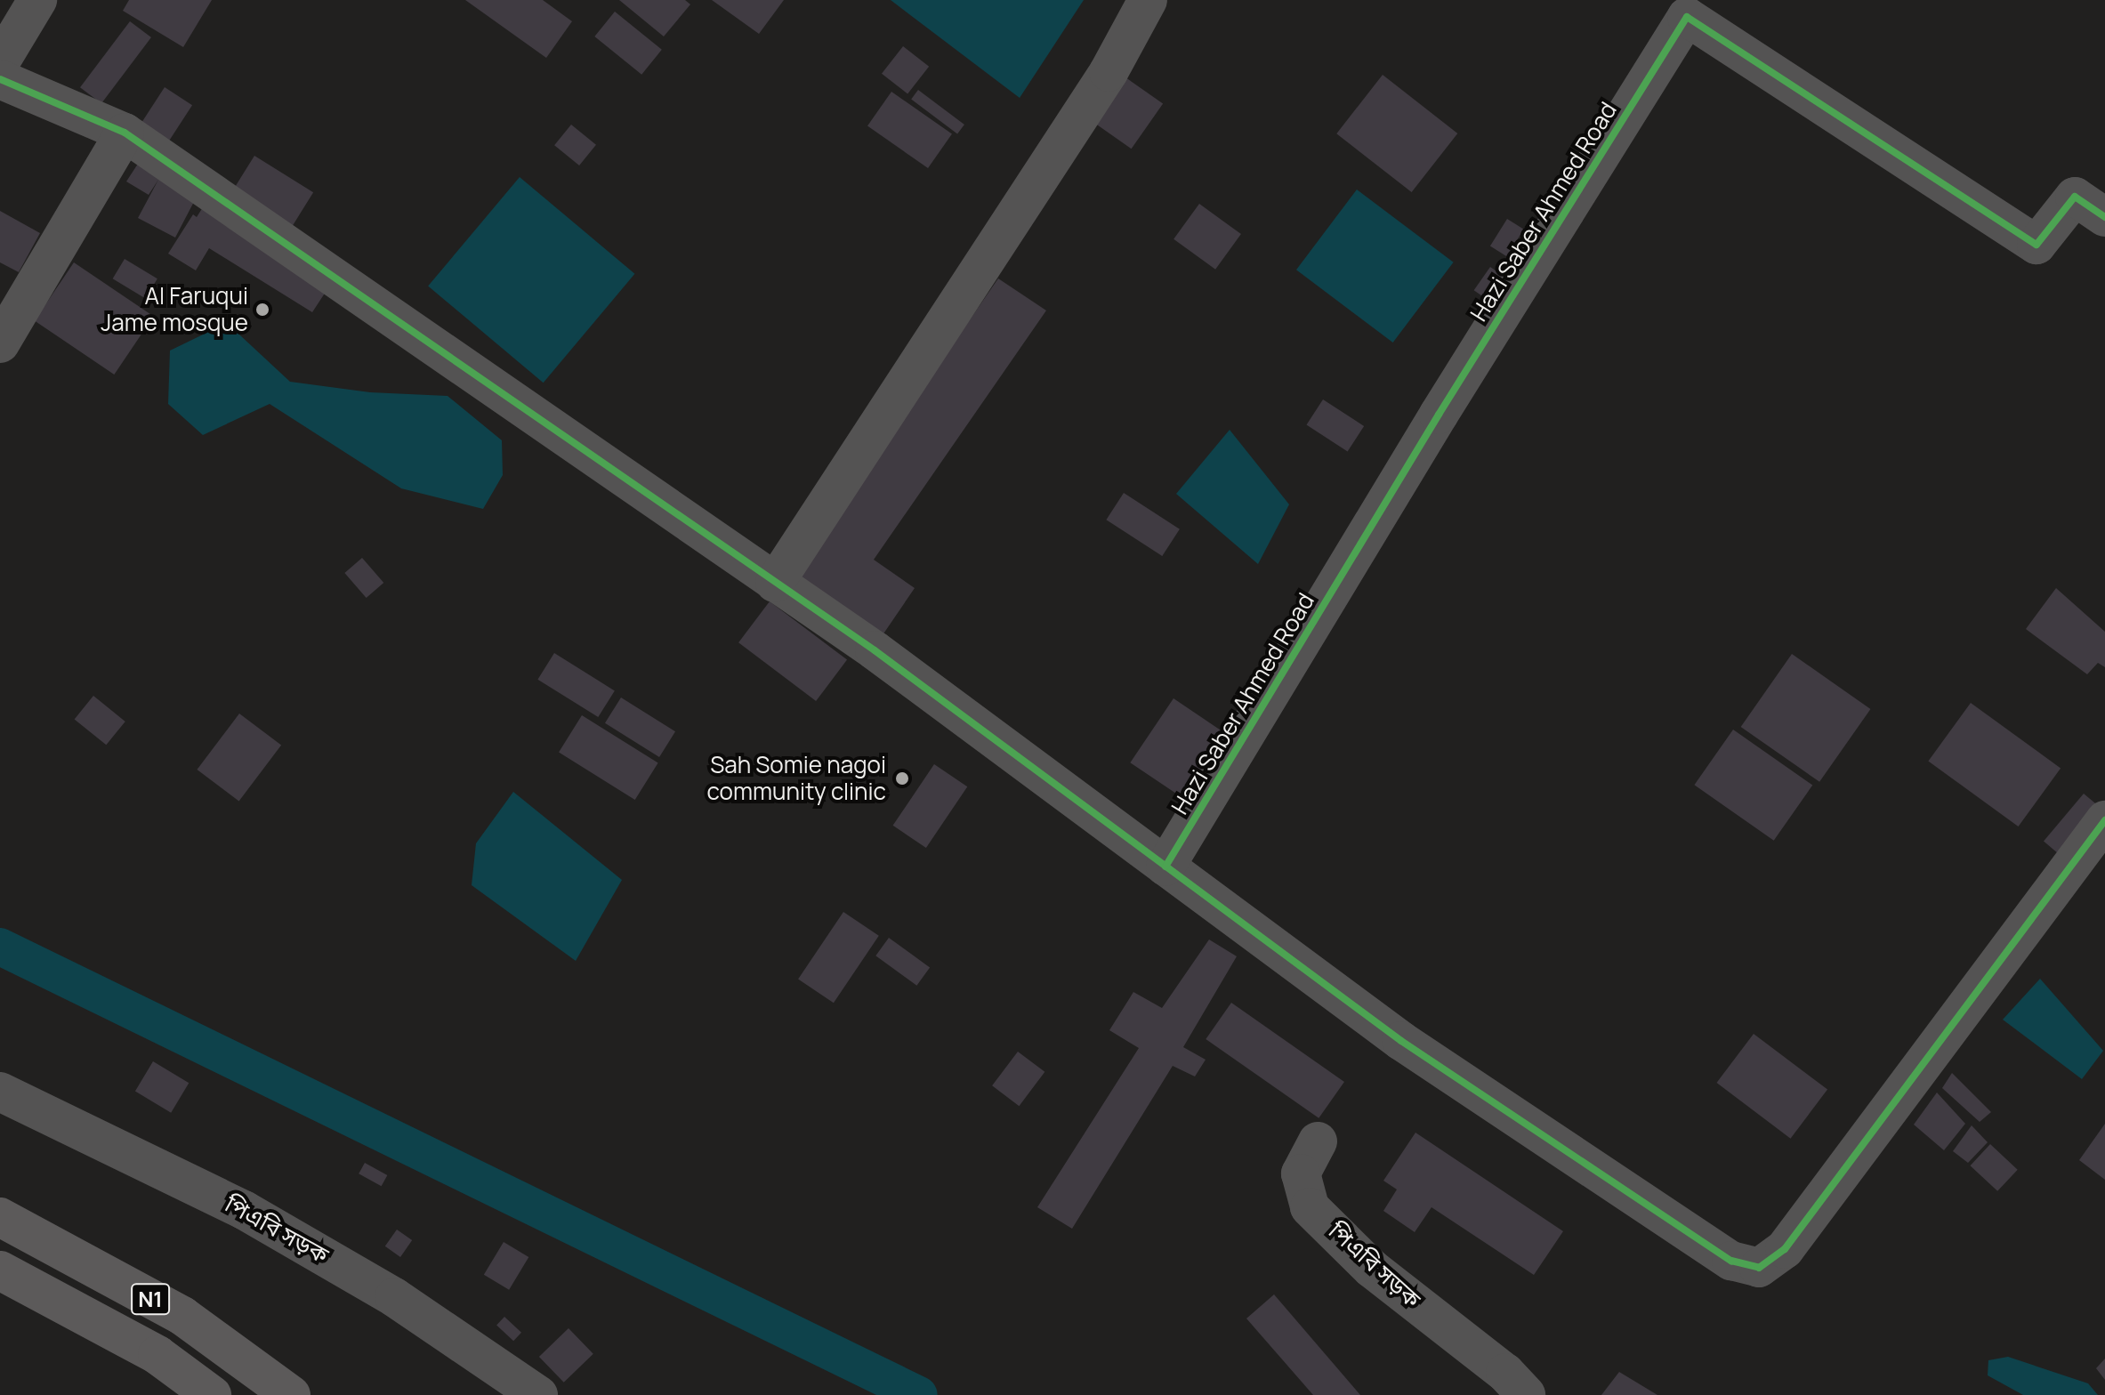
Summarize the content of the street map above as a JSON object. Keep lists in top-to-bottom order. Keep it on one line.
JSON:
{"streets":{"highway":["N1"],"street":["Hazi Saber Ahmed Road","পিএবি সড়ক"]},"places":["Al Faruqui Jame mosque","Sah Somie nagoi community clinic"]}
